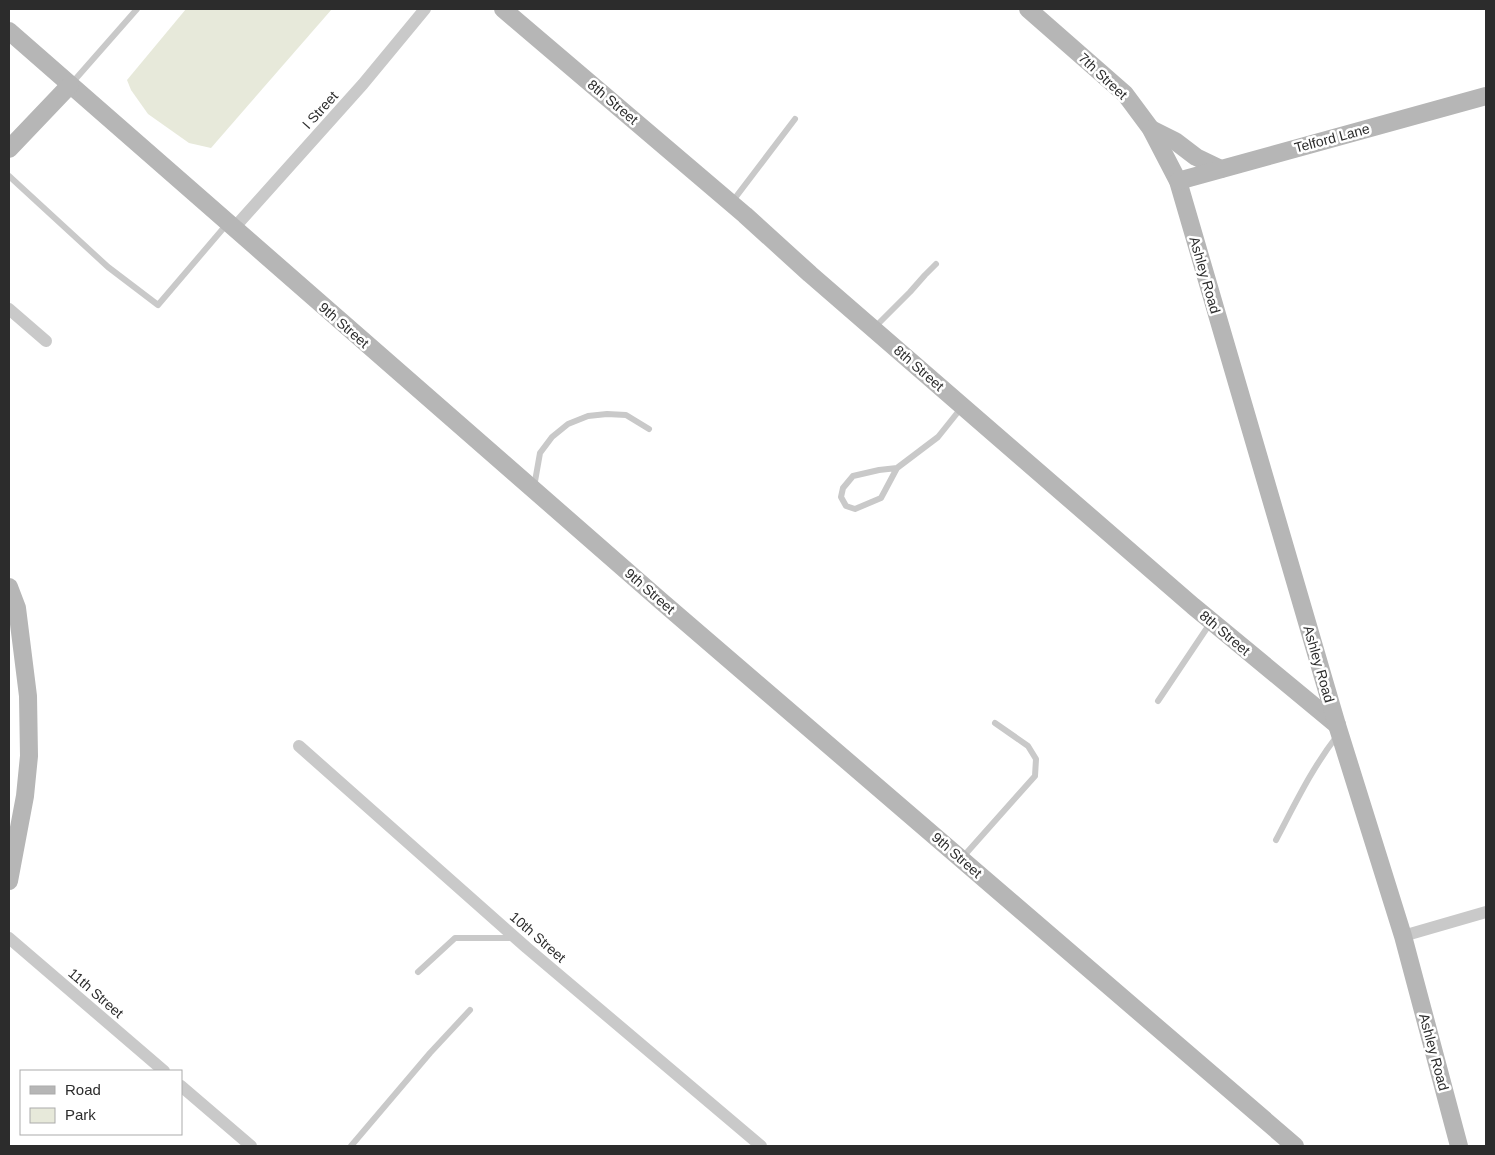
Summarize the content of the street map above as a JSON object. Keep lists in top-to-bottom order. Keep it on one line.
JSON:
{"streets":{"street":["7th Street","8th Street","I Street","Telford Lane","Ashley Road","9th Street","10th Street","11th Street"]},"crossings":[["7th Street","Telford Lane"],["7th Street","Ashley Road"],["8th Street","Ashley Road"],["I Street","9th Street"],["Telford Lane","Ashley Road"]],"legend":["Road","Park"]}
